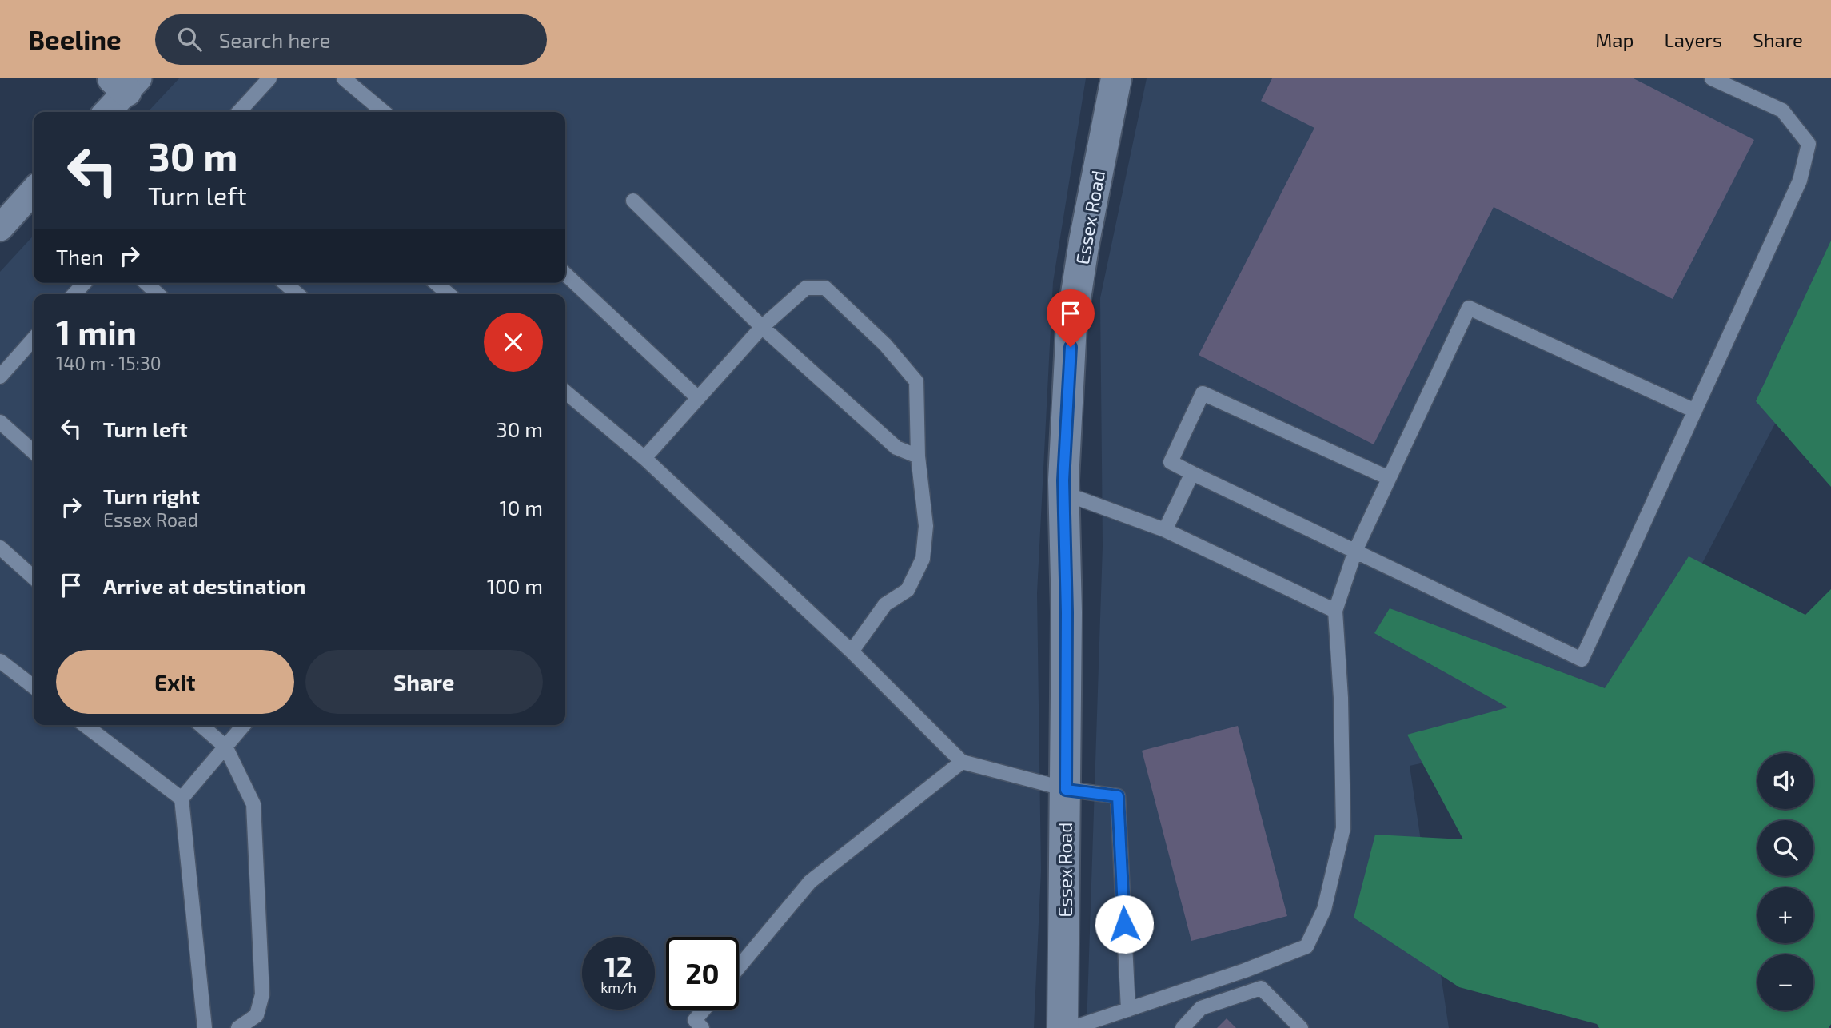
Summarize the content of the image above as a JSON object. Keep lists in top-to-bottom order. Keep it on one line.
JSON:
{"streets":{"street":["Essex Road"]},"page":{"header":"Beeline","search":"Search here","nav":["Map","Layers","Share"],"turn":["30 m","Turn left"],"then":"Then","heading":["1 min","140 m · 15:30"],"list":[{"name":"Turn left","value":"30 m"},{"name":"Turn right","note":"Essex Road","value":"10 m"},{"name":"Arrive at destination","value":"100 m"}],"buttons":["Exit","Share"],"map_buttons":["+","−"],"speed":"12 km/h","limit":"20"}}
